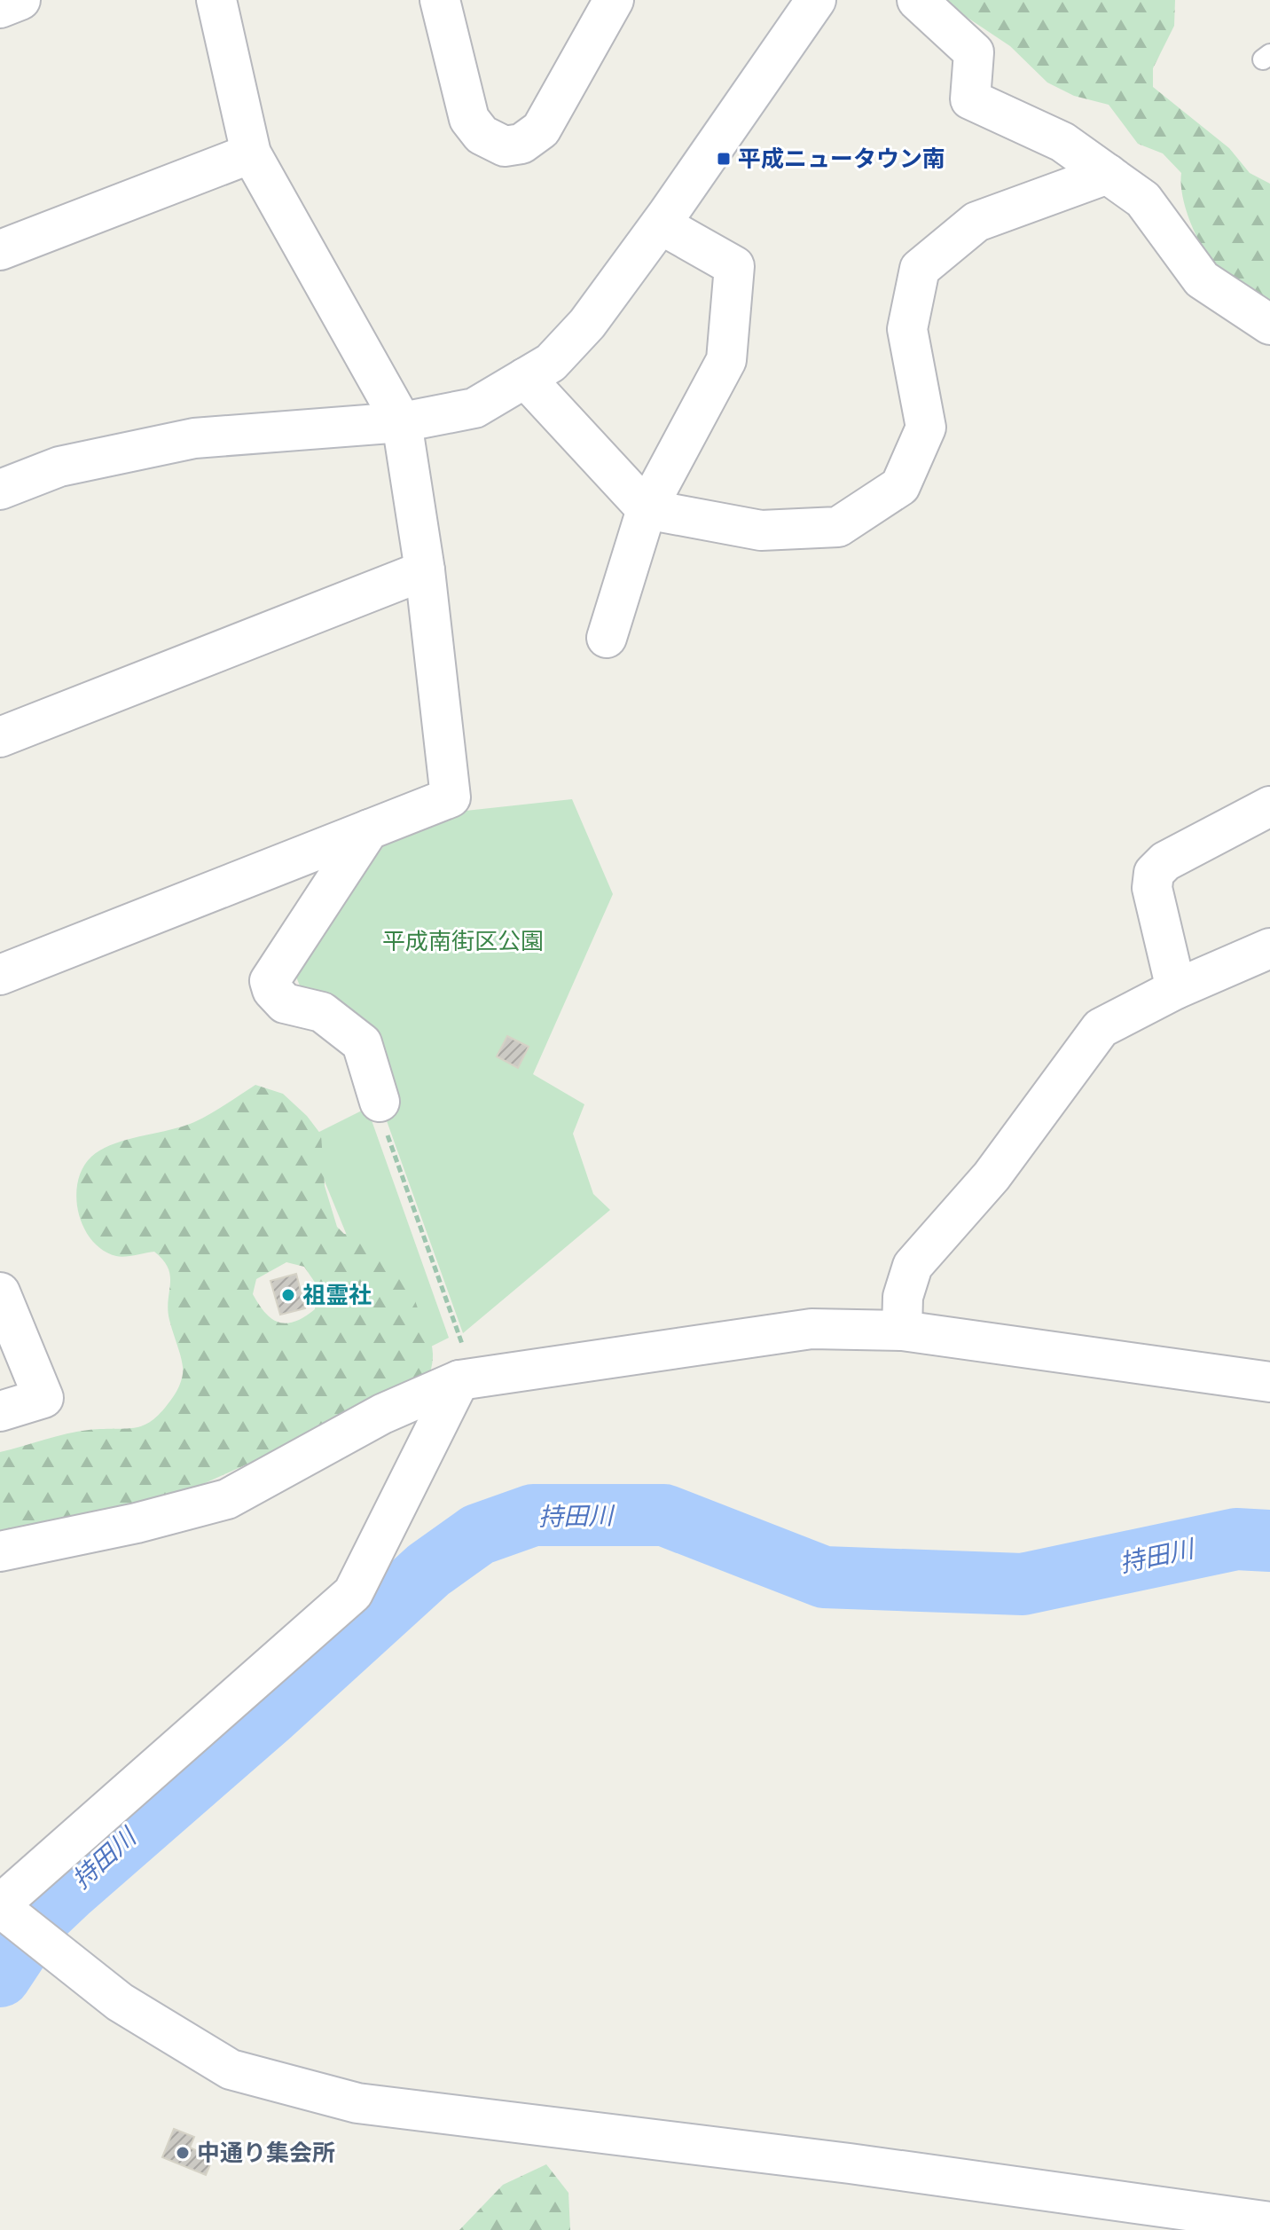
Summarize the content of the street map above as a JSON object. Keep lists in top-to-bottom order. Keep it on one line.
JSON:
{"water":["持田川"],"parks":["平成南街区公園"],"places":{"transit":["平成ニュータウン南"],"other":["祖霊社","中通り集会所"]}}
